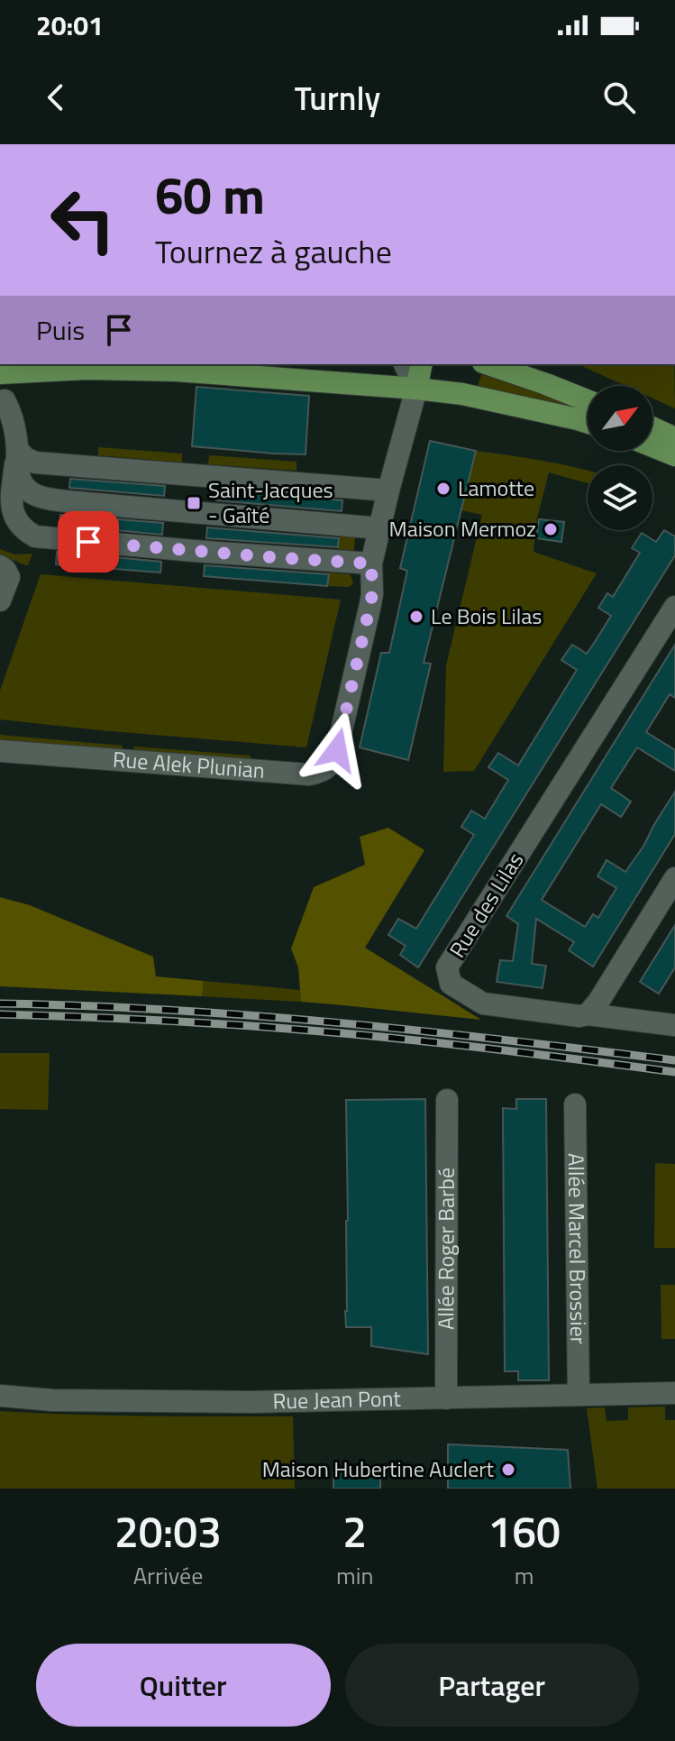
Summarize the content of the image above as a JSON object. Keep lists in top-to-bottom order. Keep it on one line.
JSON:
{"streets":{"street":["Rue Alek Plunian","Rue des Lilas","Allée Roger Barbé","Allée Marcel Brossier","Rue Jean Pont"]},"crossings":[["Allée Roger Barbé","Rue Jean Pont"],["Allée Marcel Brossier","Rue Jean Pont"]],"places":{"other":["Lamotte","Maison Mermoz","Le Bois Lilas","Maison Hubertine Auclert"],"transit":["Saint-Jacques - Gaîté"]},"north":"top right","page":{"status":"20:01","header":"Turnly","turn":["60 m","Tournez à gauche"],"then":"Puis","eta":["20:03","Arrivée","2","min","160","m"],"buttons":["Quitter","Partager"]}}
